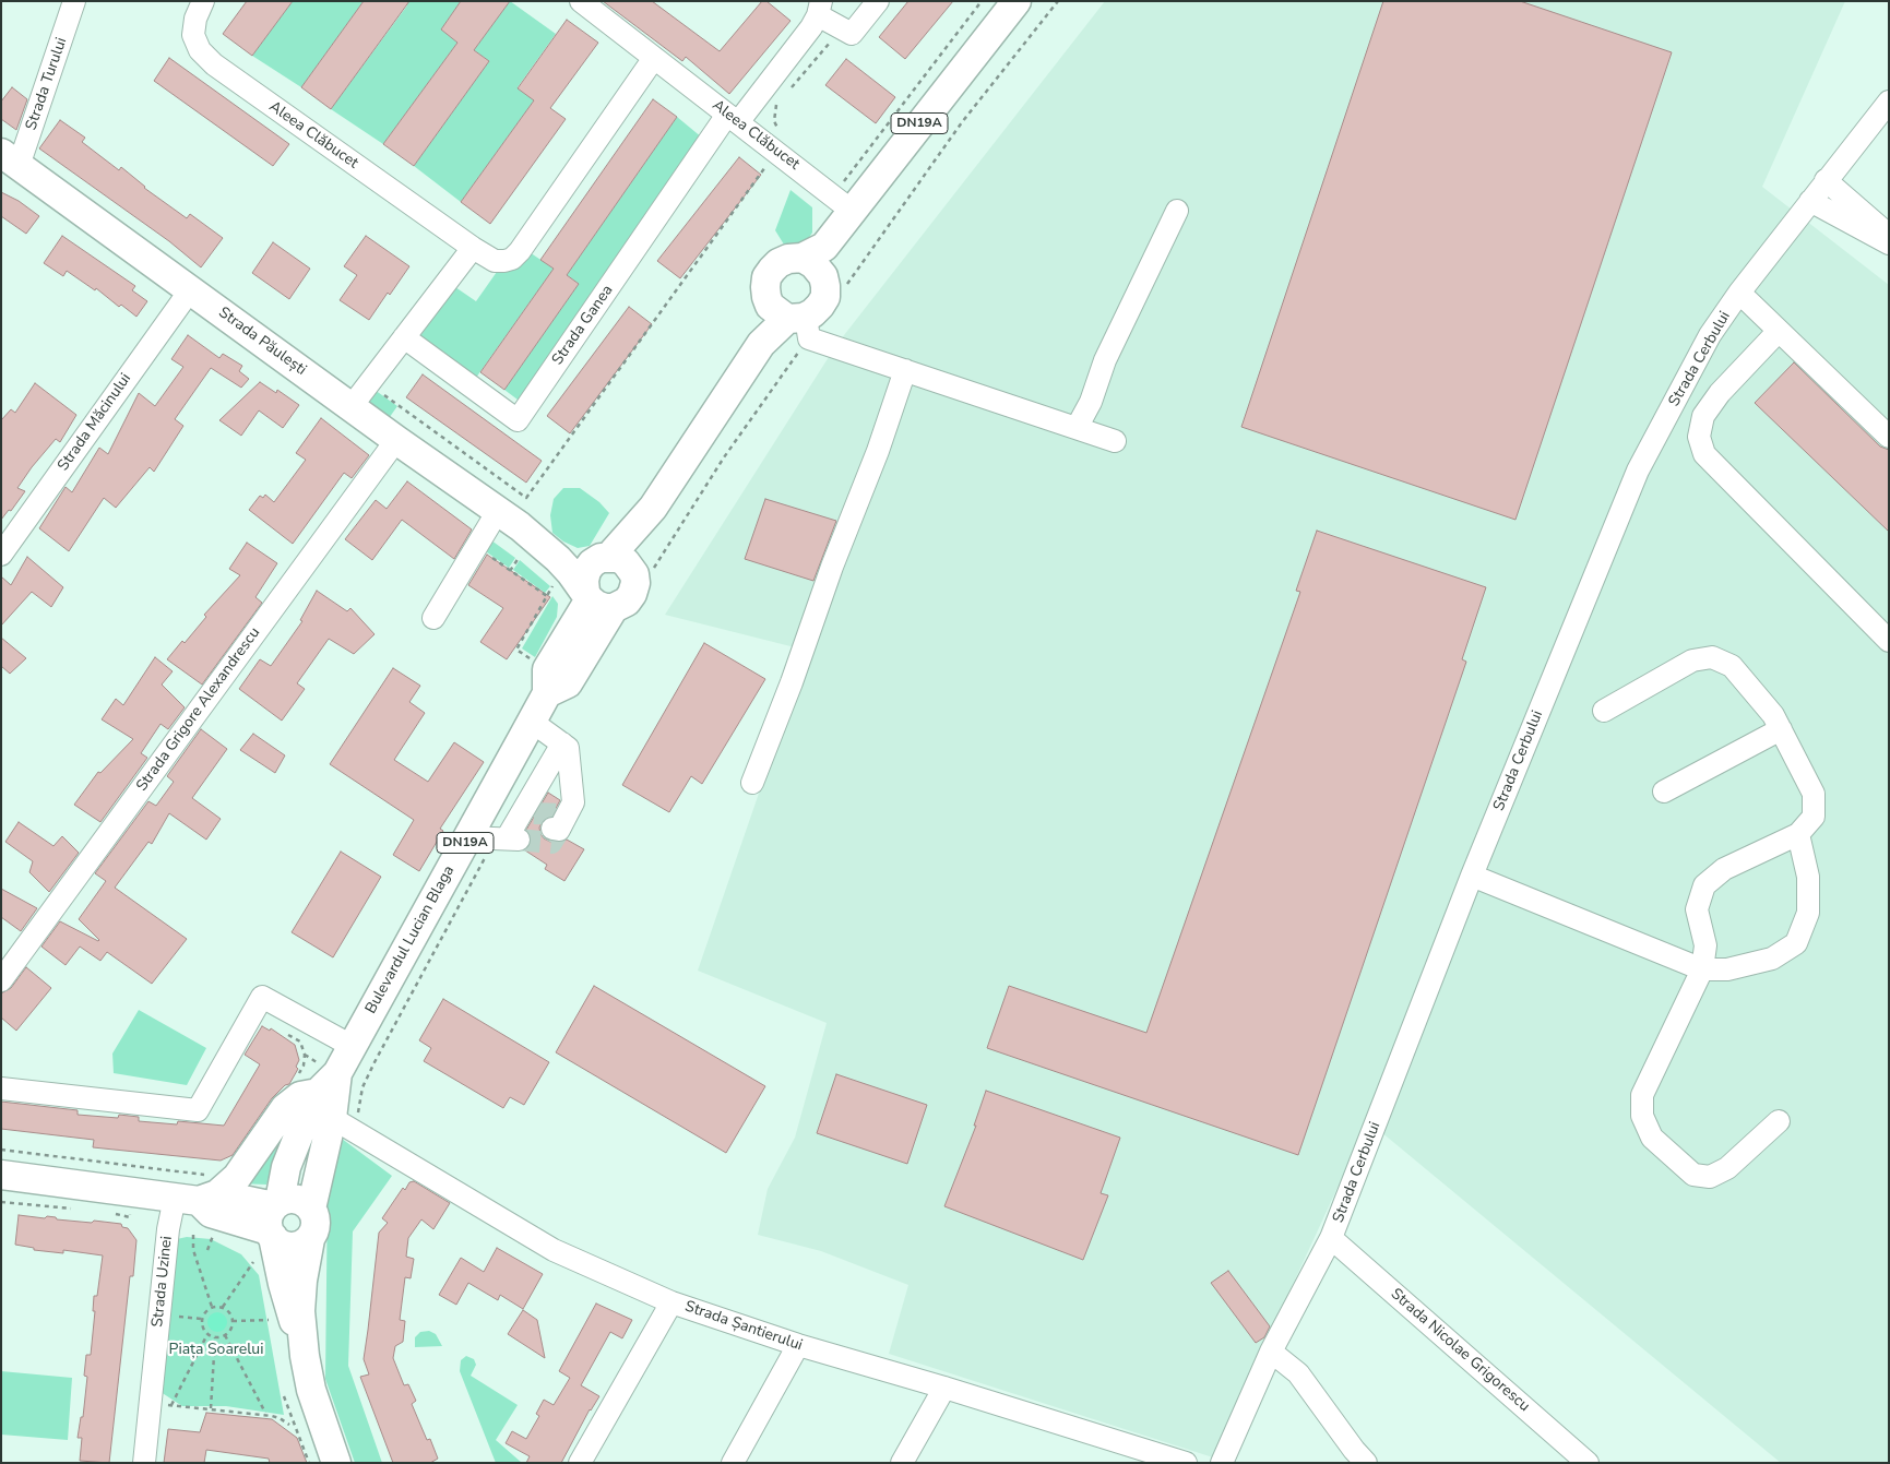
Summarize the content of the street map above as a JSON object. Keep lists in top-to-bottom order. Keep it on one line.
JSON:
{"streets":{"main road":["DN19A","Strada Păulești","Bulevardul Lucian Blaga"],"street":["Strada Turului","Aleea Clăbucet","Strada Ganea","Strada Cerbului","Strada Măcinului","Strada Grigore Alexandrescu","Strada Uzinei","Strada Șantierului","Strada Nicolae Grigorescu"]},"crossings":[["Strada Turului","Strada Păulești"],["DN19A","Aleea Clăbucet"],["DN19A","Bulevardul Lucian Blaga"],["Aleea Clăbucet","Strada Ganea"],["Strada Păulești","Strada Măcinului"],["Strada Păulești","Strada Grigore Alexandrescu"],["Strada Păulești","Bulevardul Lucian Blaga"],["Strada Cerbului","Strada Nicolae Grigorescu"],["Bulevardul Lucian Blaga","Strada Șantierului"]],"parks":["Piața Soarelui"]}
